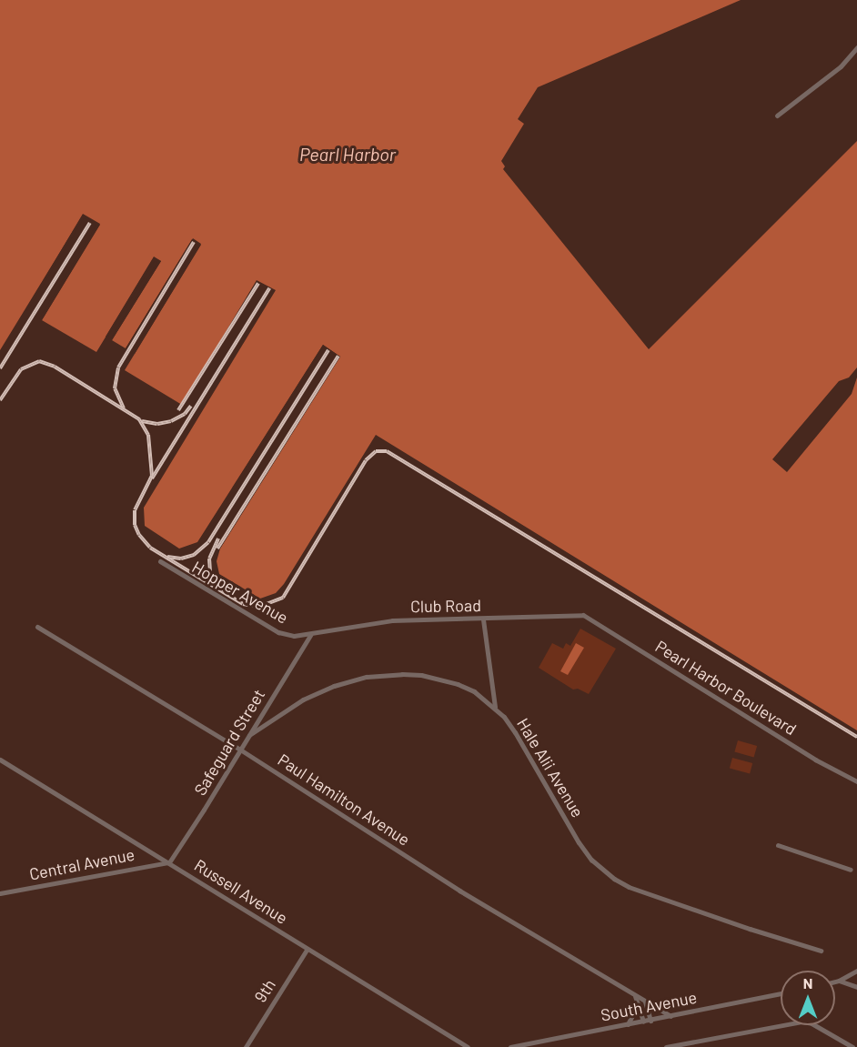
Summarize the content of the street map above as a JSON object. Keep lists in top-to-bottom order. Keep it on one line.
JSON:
{"streets":{"street":["Hopper Avenue","Club Road","Pearl Harbor Boulevard","Safeguard Street","Hale Alii Avenue","Paul Hamilton Avenue","Central Avenue","Russell Avenue","9th","South Avenue"]},"crossings":[["Hopper Avenue","Club Road"],["Hopper Avenue","Safeguard Street"],["Club Road","Pearl Harbor Boulevard"],["Club Road","Safeguard Street"],["Safeguard Street","Hale Alii Avenue"],["Safeguard Street","Paul Hamilton Avenue"],["Safeguard Street","Central Avenue"],["Safeguard Street","Russell Avenue"],["Paul Hamilton Avenue","South Avenue"],["Central Avenue","Russell Avenue"],["Russell Avenue","9th"]],"water":["Pearl Harbor"],"north":"top"}
